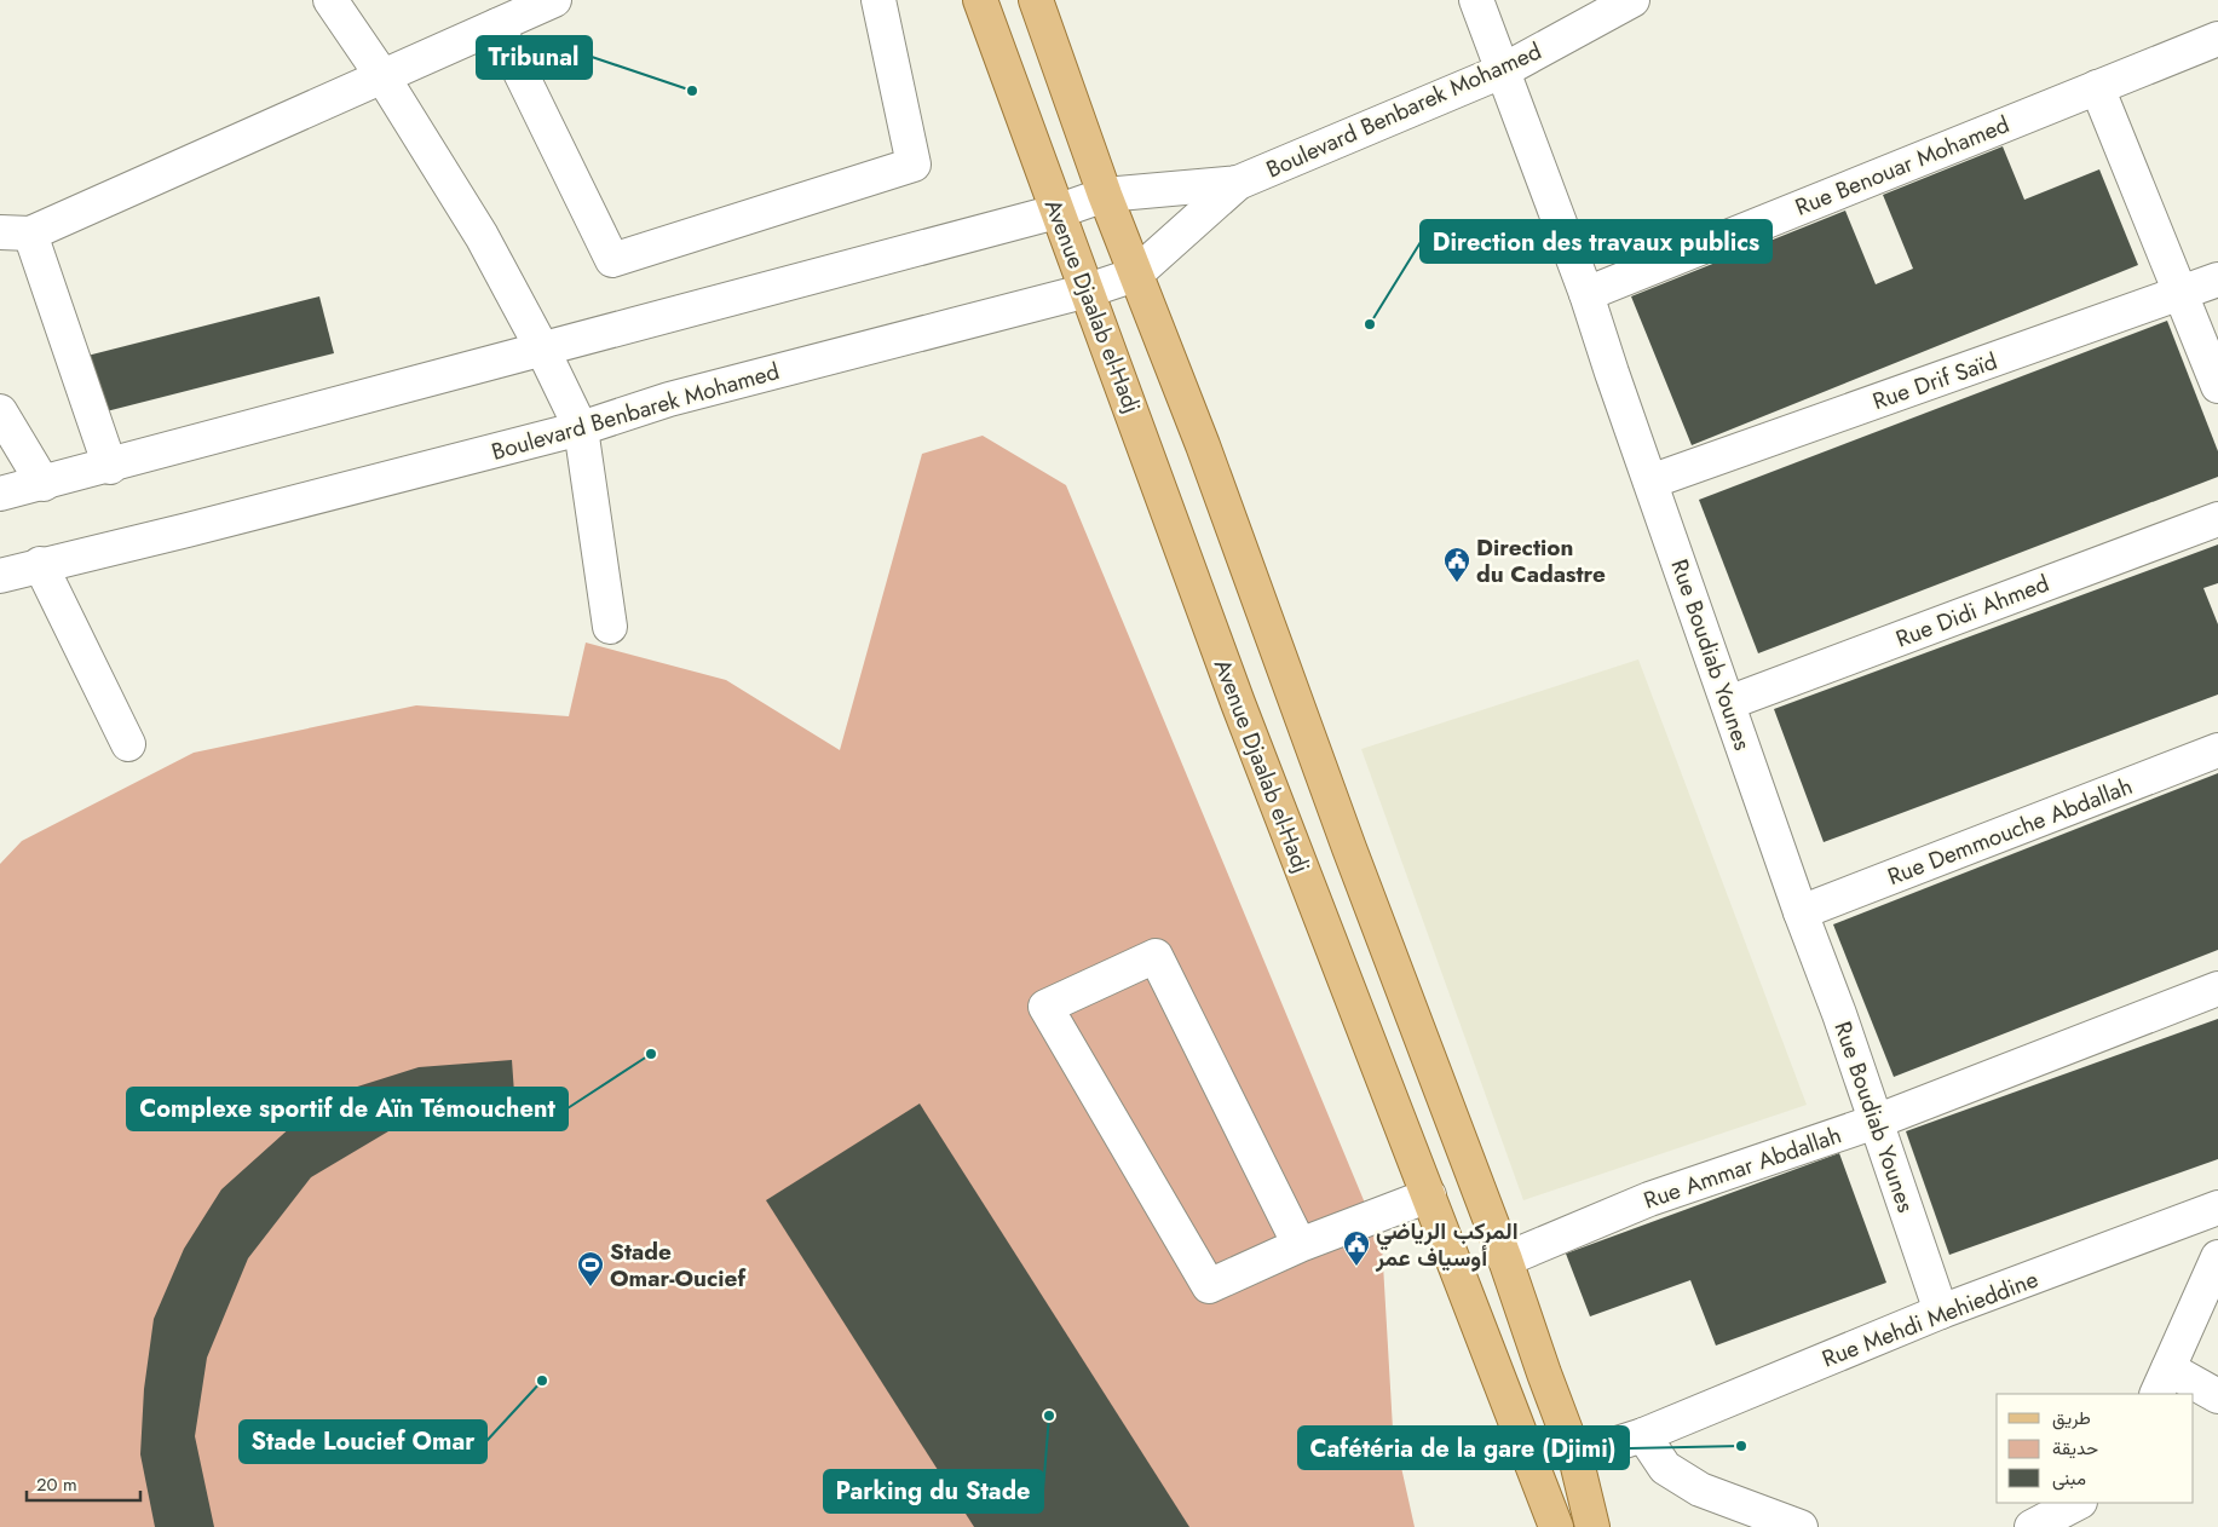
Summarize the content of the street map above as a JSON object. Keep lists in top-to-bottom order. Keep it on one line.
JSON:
{"streets":{"main road":["Avenue Djaalab el-Hadj"],"street":["Boulevard Benbarek Mohamed","Rue Benouar Mohamed","Rue Drif Saïd","Rue Didi Ahmed","Rue Boudiab Younes","Rue Demmouche Abdallah","Rue Ammar Abdallah","Rue Mehdi Mehieddine"]},"crossings":[["Boulevard Benbarek Mohamed","Avenue Djaalab el-Hadj"],["Boulevard Benbarek Mohamed","Rue Boudiab Younes"],["Rue Benouar Mohamed","Rue Boudiab Younes"],["Rue Drif Saïd","Rue Boudiab Younes"],["Rue Didi Ahmed","Rue Boudiab Younes"],["Rue Boudiab Younes","Rue Demmouche Abdallah"],["Rue Boudiab Younes","Rue Ammar Abdallah"],["Rue Boudiab Younes","Rue Mehdi Mehieddine"]],"places":{"other":["Tribunal","Direction des travaux publics","Complexe sportif de Aïn Témouchent","Stade Loucief Omar","Parking du Stade","Cafétéria de la gare (Djimi)"],"public building":["Direction du Cadastre","المركب الرياضي أوسياف عمر"],"sports":["Stade Omar-Oucief"]},"legend":["طريق","حديقة","مبنى"],"scale_bar":"20 m"}
